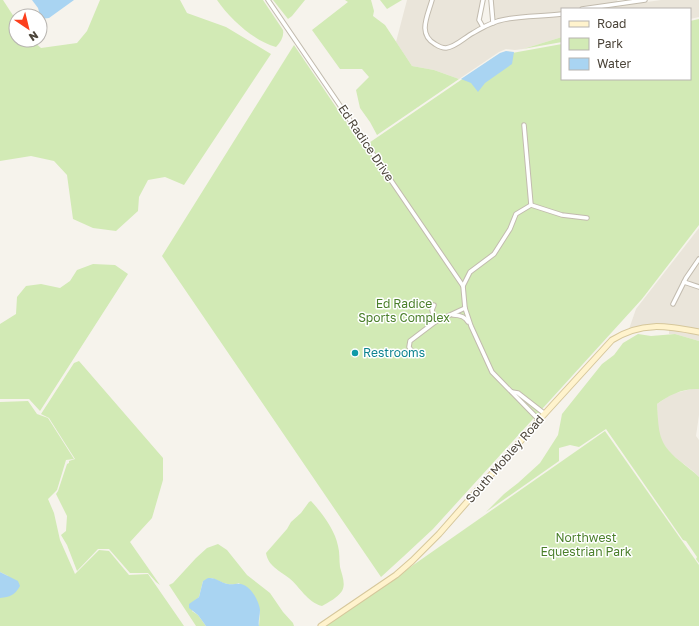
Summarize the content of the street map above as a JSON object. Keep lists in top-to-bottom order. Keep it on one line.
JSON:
{"streets":{"street":["Ed Radice Drive","South Mobley Road"]},"crossings":[["Ed Radice Drive","South Mobley Road"]],"parks":["Ed Radice Sports Complex","Northwest Equestrian Park"],"places":["Restrooms"],"legend":["Road","Park","Water"],"north":"bottom right"}
